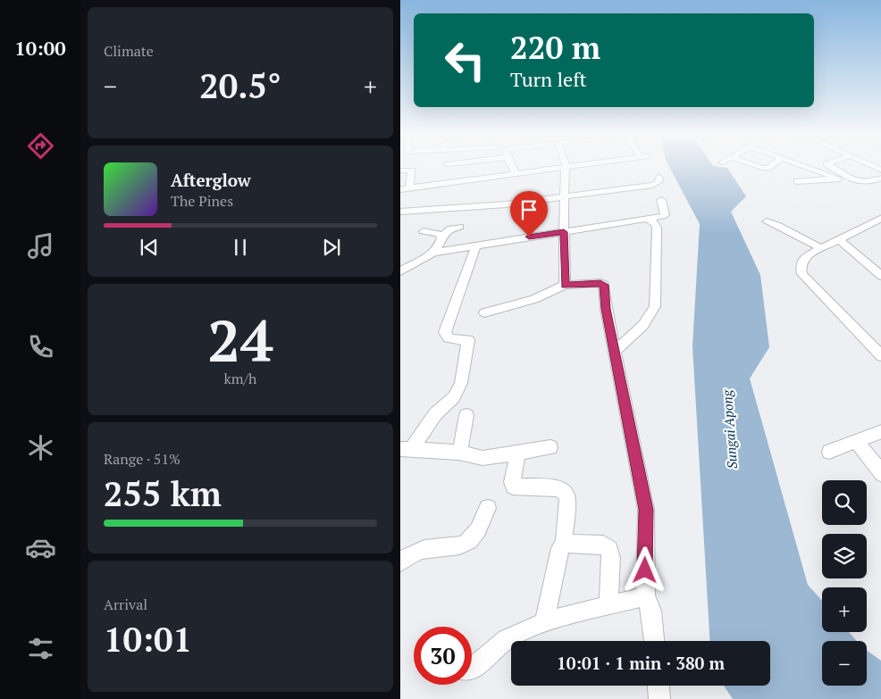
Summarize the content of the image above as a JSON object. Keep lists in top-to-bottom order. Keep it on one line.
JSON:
{"water":["Sungai Apong"],"page":{"tabs":"10:00","tile":["Climate",["24","km/h"],["Range · 51%","255 km"],["Arrival","10:01"]],"turn":["220 m","Turn left"],"heat":["−","20.5°","+"],"song":["Afterglow","The Pines"],"map_buttons":["+","−"],"limit":"30","trip":"10:01 · 1 min · 380 m"}}
